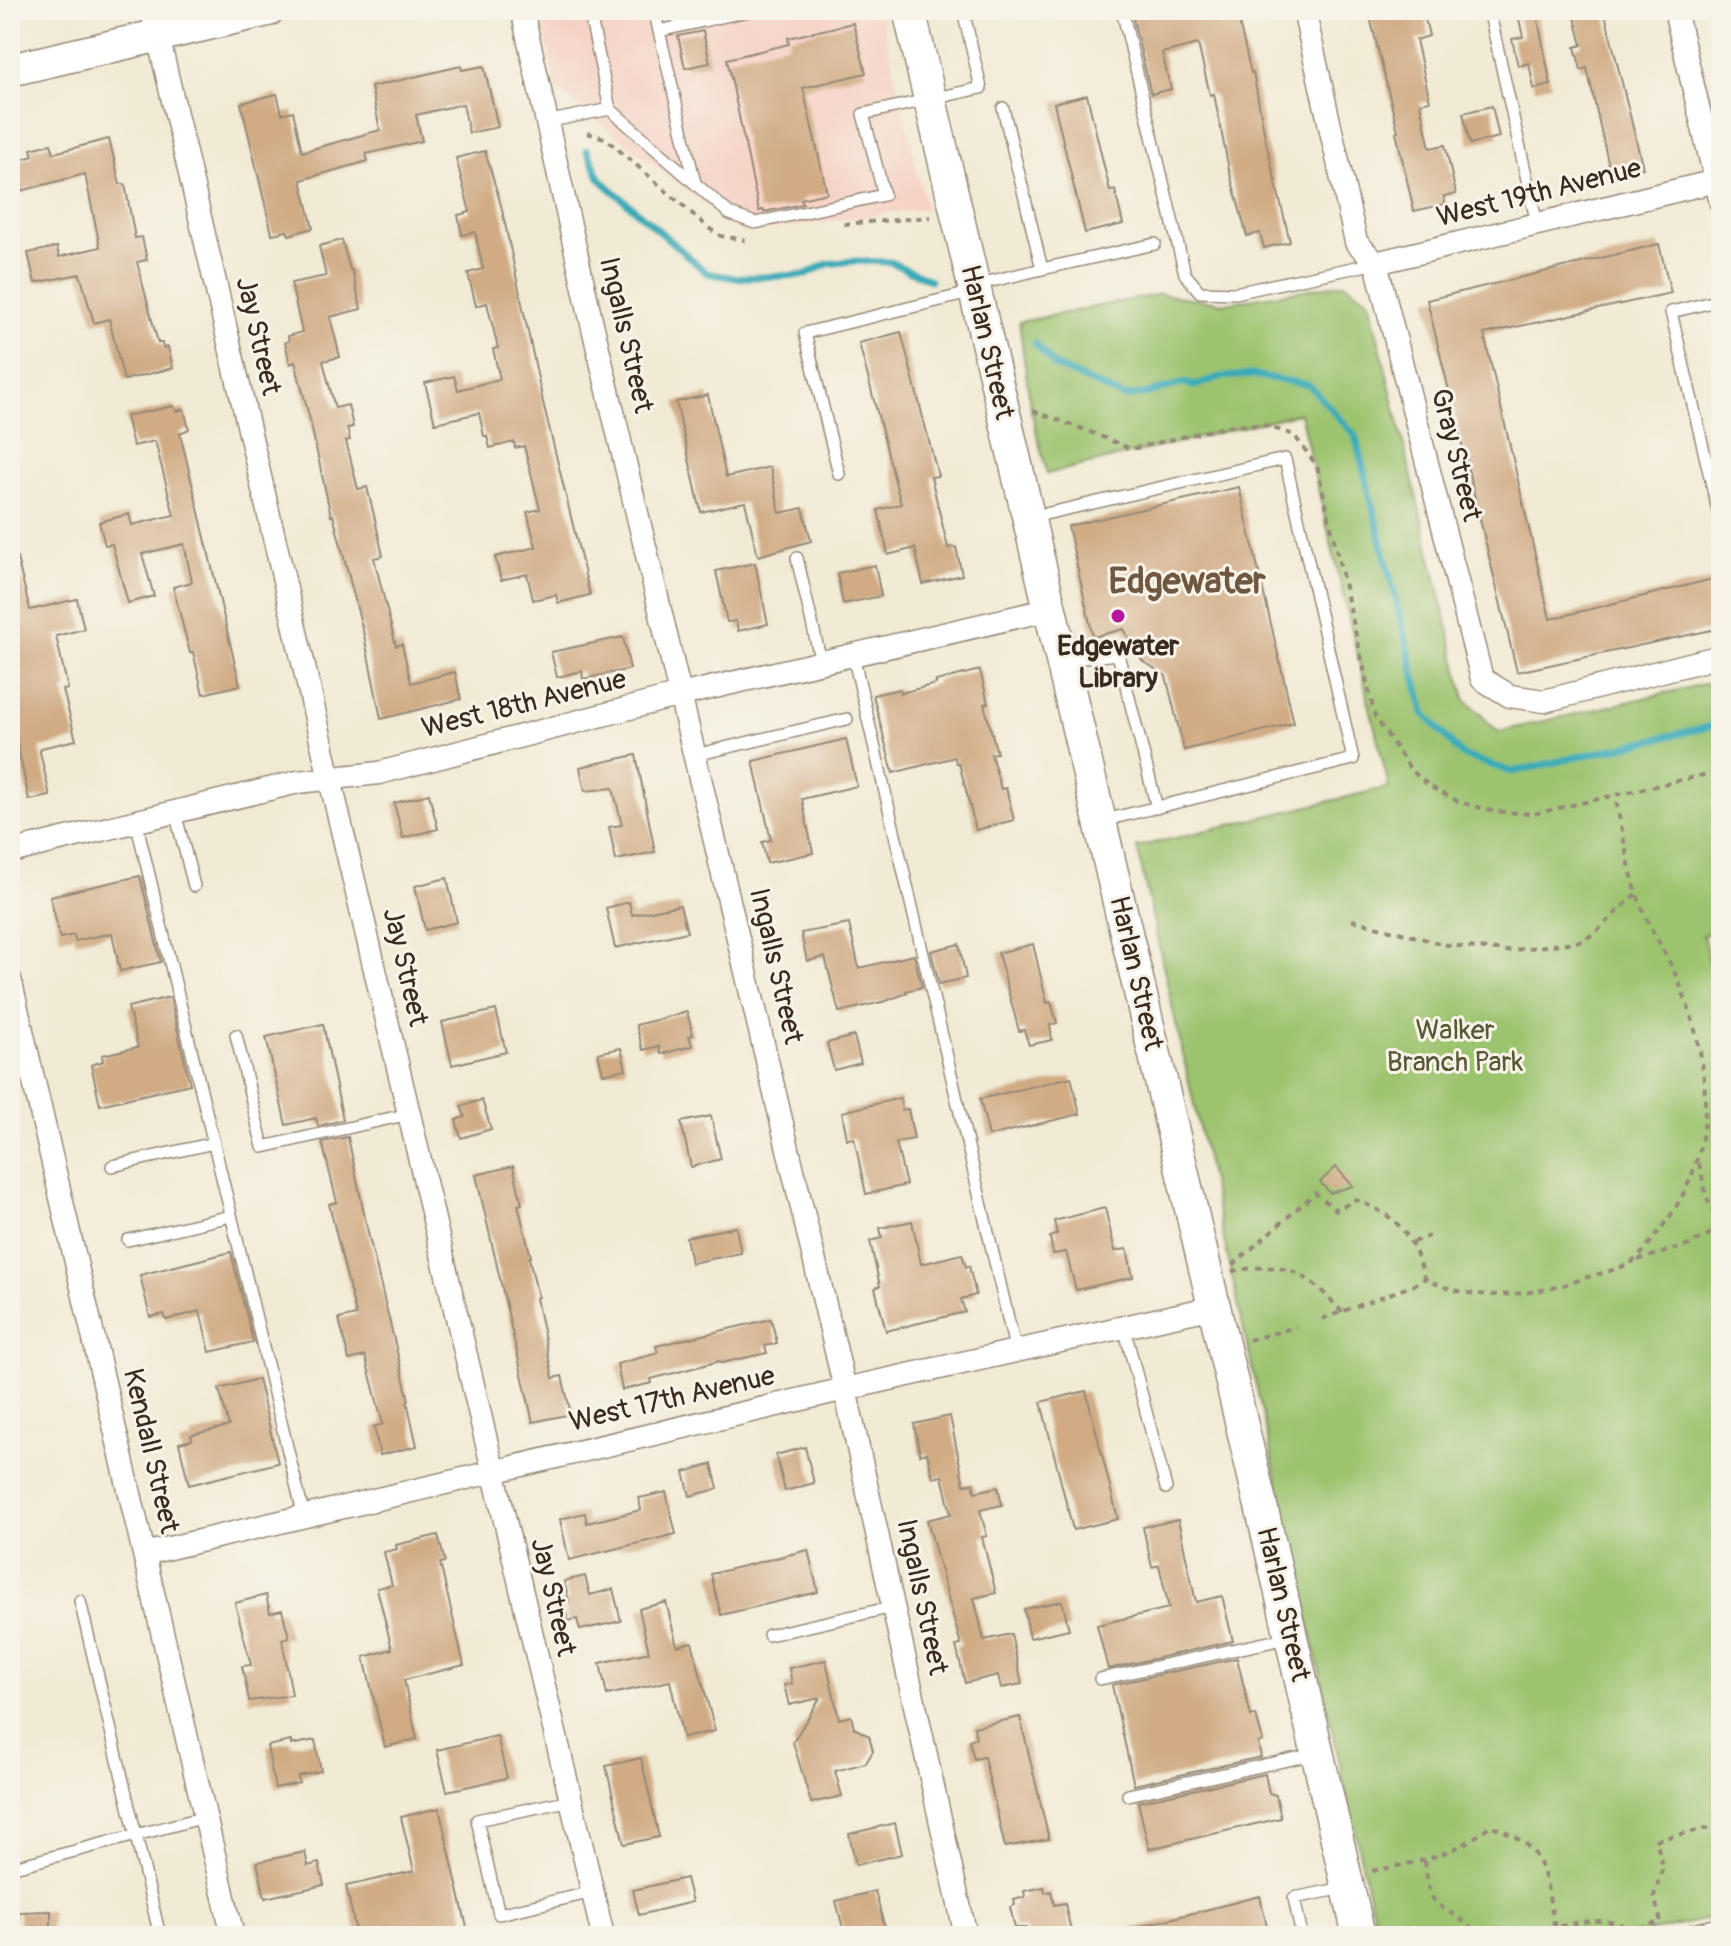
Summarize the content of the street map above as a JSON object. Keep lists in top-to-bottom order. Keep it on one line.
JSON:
{"streets":{"street":["West 19th Avenue","Ingalls Street","Jay Street","Harlan Street","Gray Street","West 18th Avenue","West 17th Avenue","Kendall Street"]},"crossings":[["West 19th Avenue","Gray Street"],["Ingalls Street","West 18th Avenue"],["Ingalls Street","West 17th Avenue"],["Jay Street","West 18th Avenue"],["Jay Street","West 17th Avenue"],["Harlan Street","West 18th Avenue"],["Harlan Street","West 17th Avenue"],["West 17th Avenue","Kendall Street"]],"districts":["Edgewater"],"parks":["Walker Branch Park"],"places":["Edgewater Library"]}
